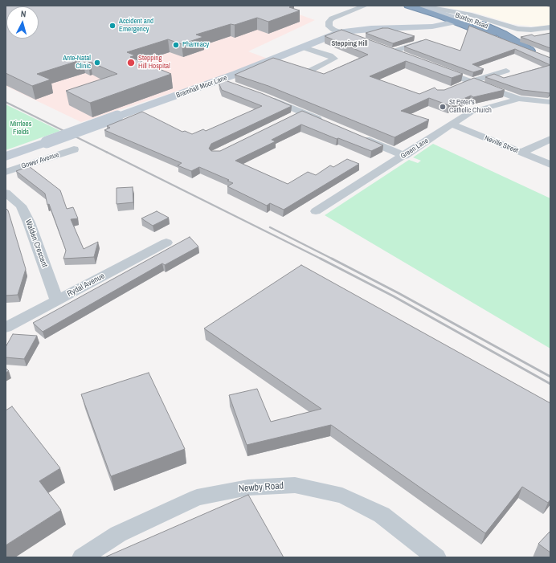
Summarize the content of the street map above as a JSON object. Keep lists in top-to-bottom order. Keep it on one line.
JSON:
{"streets":{"highway":["Buxton Road"],"street":["Bramhall Moor Lane","Neville Street","Green Lane","Gower Avenue","Walden Crescent","Rydal Avenue","Newby Road"]},"crossings":[["Neville Street","Green Lane"],["Walden Crescent","Rydal Avenue"]],"districts":["Stepping Hill"],"parks":["Mirrlees Fields"],"places":["Accident and Emergency","Pharmacy","Ante-Natal Clinic","Stepping Hill Hospital","St Peter's Catholic Church"],"north":"top"}
